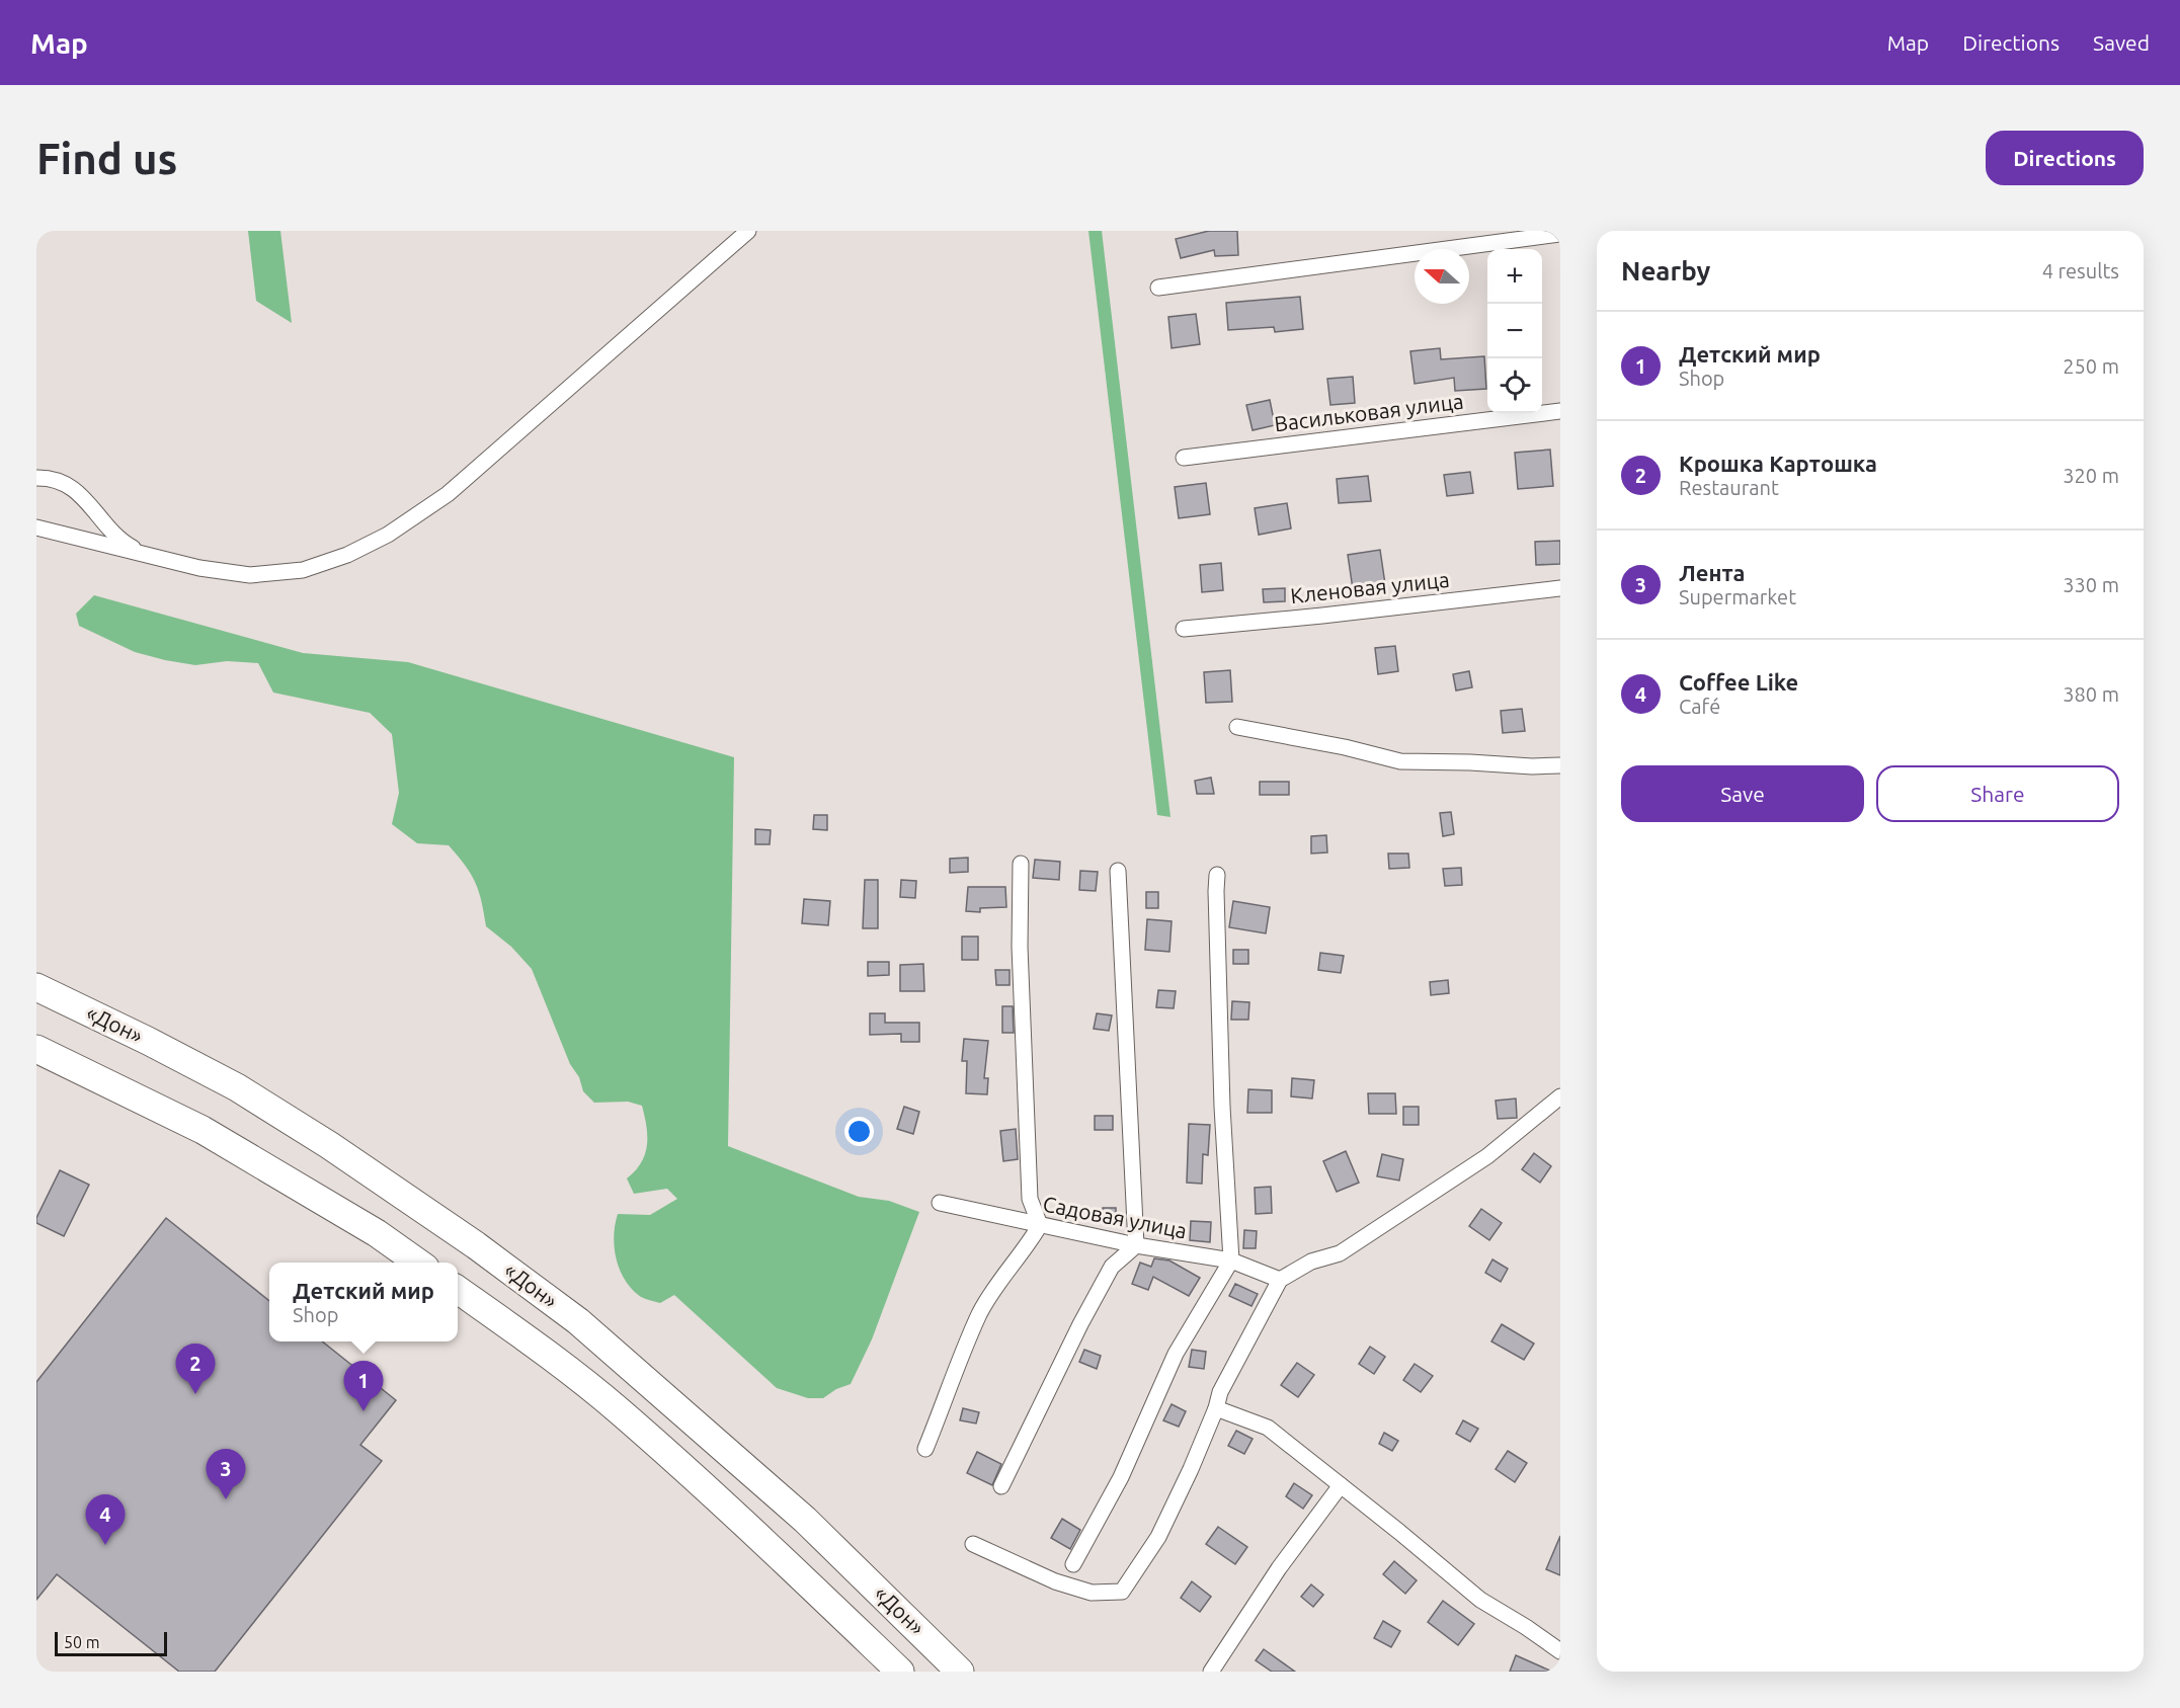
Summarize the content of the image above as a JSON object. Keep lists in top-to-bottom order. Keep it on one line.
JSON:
{"streets":{"highway":["«Дон»"],"street":["Васильковая улица","Кленовая улица","Садовая улица"]},"scale_bar":"50 m","north":"left","page":{"header":"Map","nav":["Map","Directions","Saved"],"buttons":["Directions",["Save","Share"]],"title":"Find us","heading":["Nearby","4 results"],"map_buttons":["+","−"],"list":[{"mark":"1","name":"Детский мир","note":"Shop","value":"250 m"},{"mark":"2","name":"Крошка Картошка","note":"Restaurant","value":"320 m"},{"mark":"3","name":"Лента","note":"Supermarket","value":"330 m"},{"mark":"4","name":"Coffee Like","note":"Café","value":"380 m"}],"popup":["Детский мир","Shop"],"pins":["2","1","3","4"],"scale":"50 m"}}
